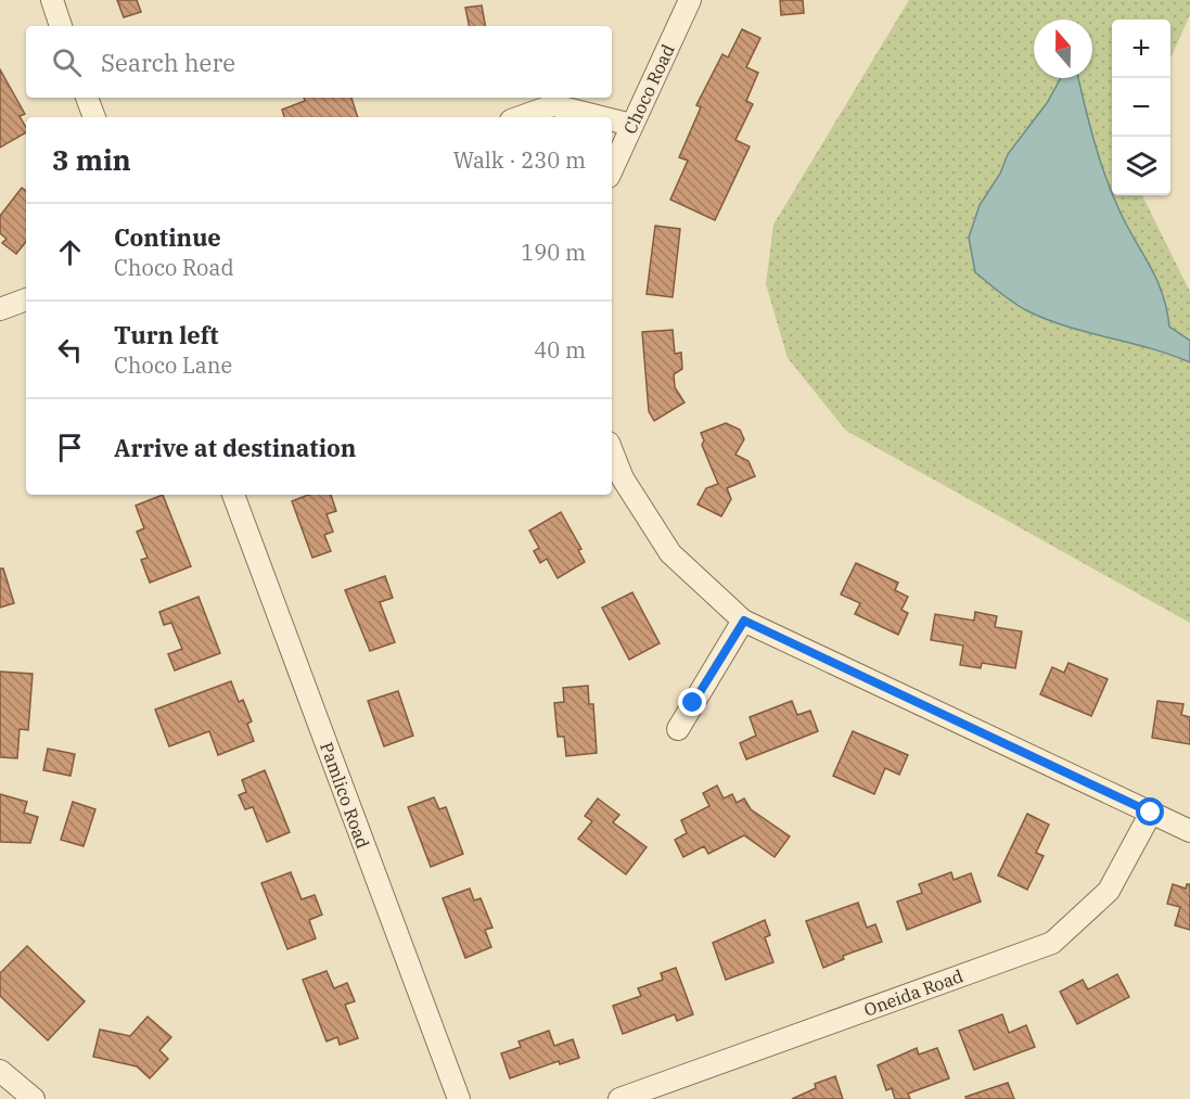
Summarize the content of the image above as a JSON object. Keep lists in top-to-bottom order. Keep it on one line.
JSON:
{"streets":{"street":["Choco Road","Pamlico Road","Oneida Road"]},"north":"top","page":{"map_buttons":["+","−"],"search":"Search here","heading":["3 min","Walk · 230 m"],"list":[["Continue","Choco Road","190 m"],["Turn left","Choco Lane","40 m"],"Arrive at destination"]}}
